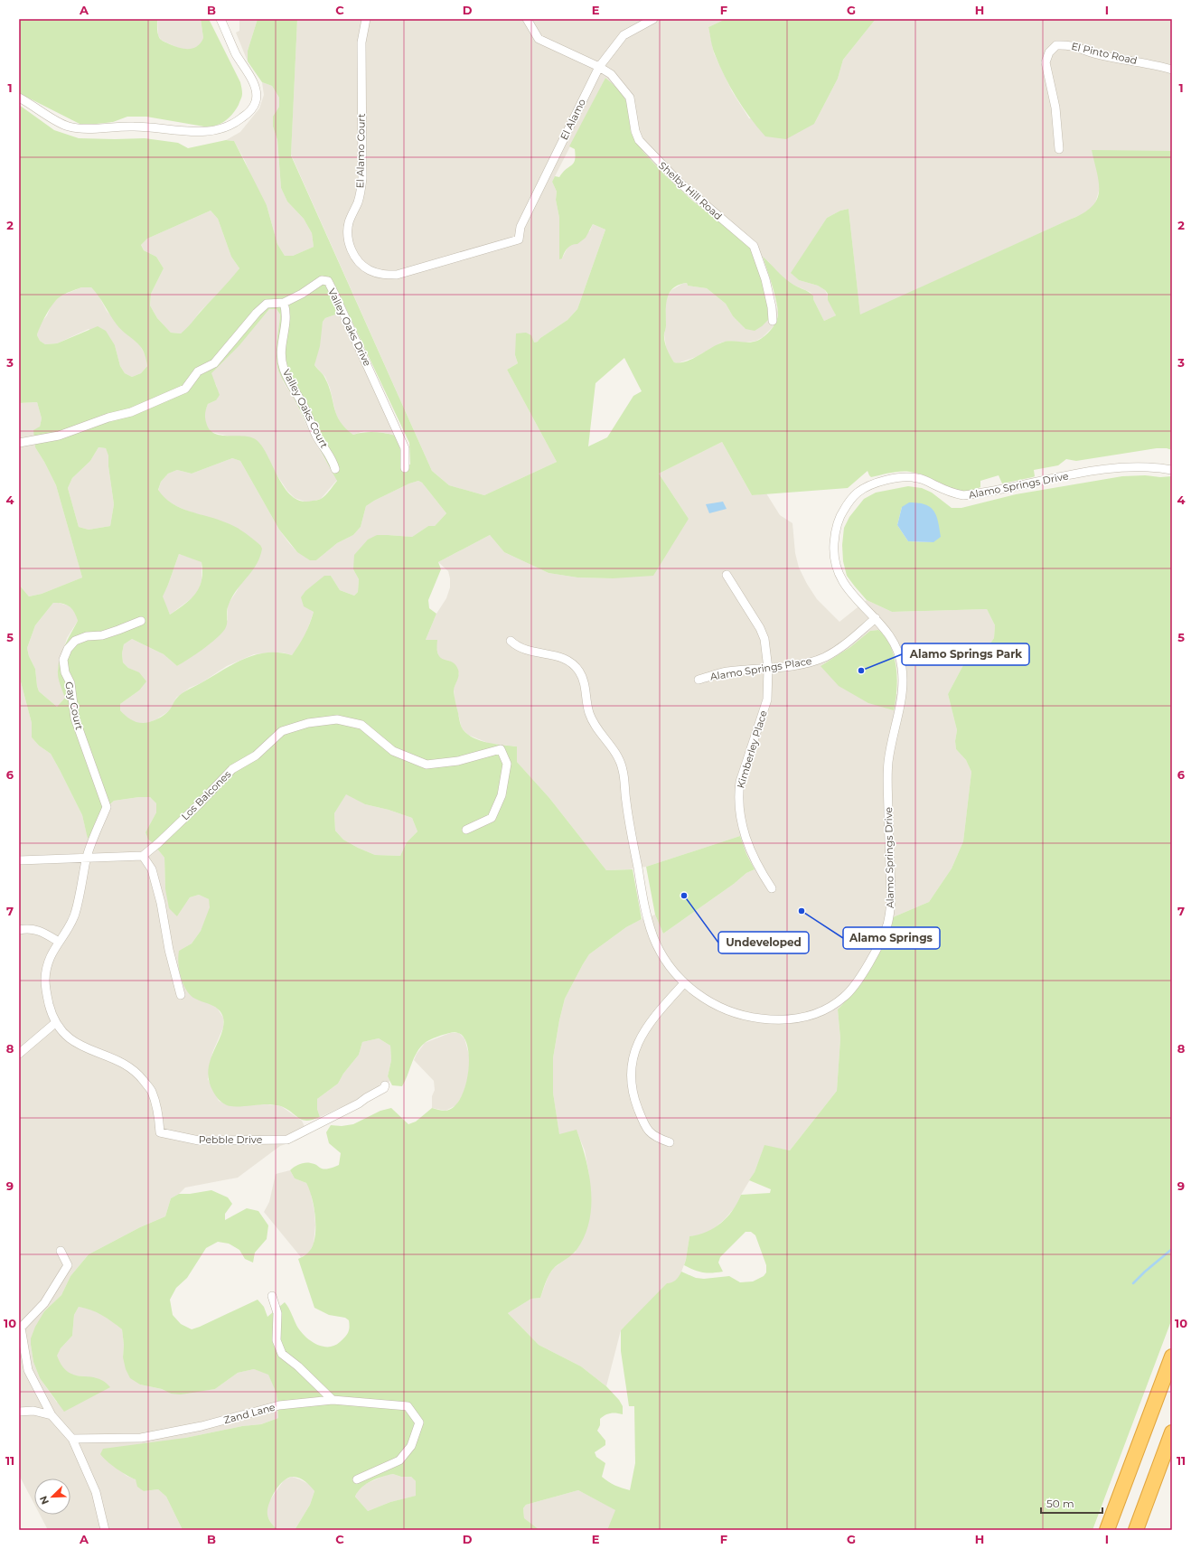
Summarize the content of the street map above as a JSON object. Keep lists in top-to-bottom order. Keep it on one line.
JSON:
{"streets":{"street":["El Pinto Road","El Alamo","El Alamo Court","Shelby Hill Road","Valley Oaks Drive","Valley Oaks Court","Alamo Springs Drive","Alamo Springs Place","Gay Court","Kimberley Place","Los Balcones","Pebble Drive","Zand Lane"]},"crossings":[["El Alamo","El Alamo Court"],["El Alamo","Shelby Hill Road"],["Valley Oaks Drive","Valley Oaks Court"],["Alamo Springs Drive","Alamo Springs Place"],["Alamo Springs Place","Kimberley Place"]],"places":["Alamo Springs Park","Undeveloped","Alamo Springs"],"scale_bar":"50 m","north":"bottom left","grid":{"columns":["A","B","C","D","E","F","G","H","I"],"rows":["1","2","3","4","5","6","7","8","9","10","11"]}}
